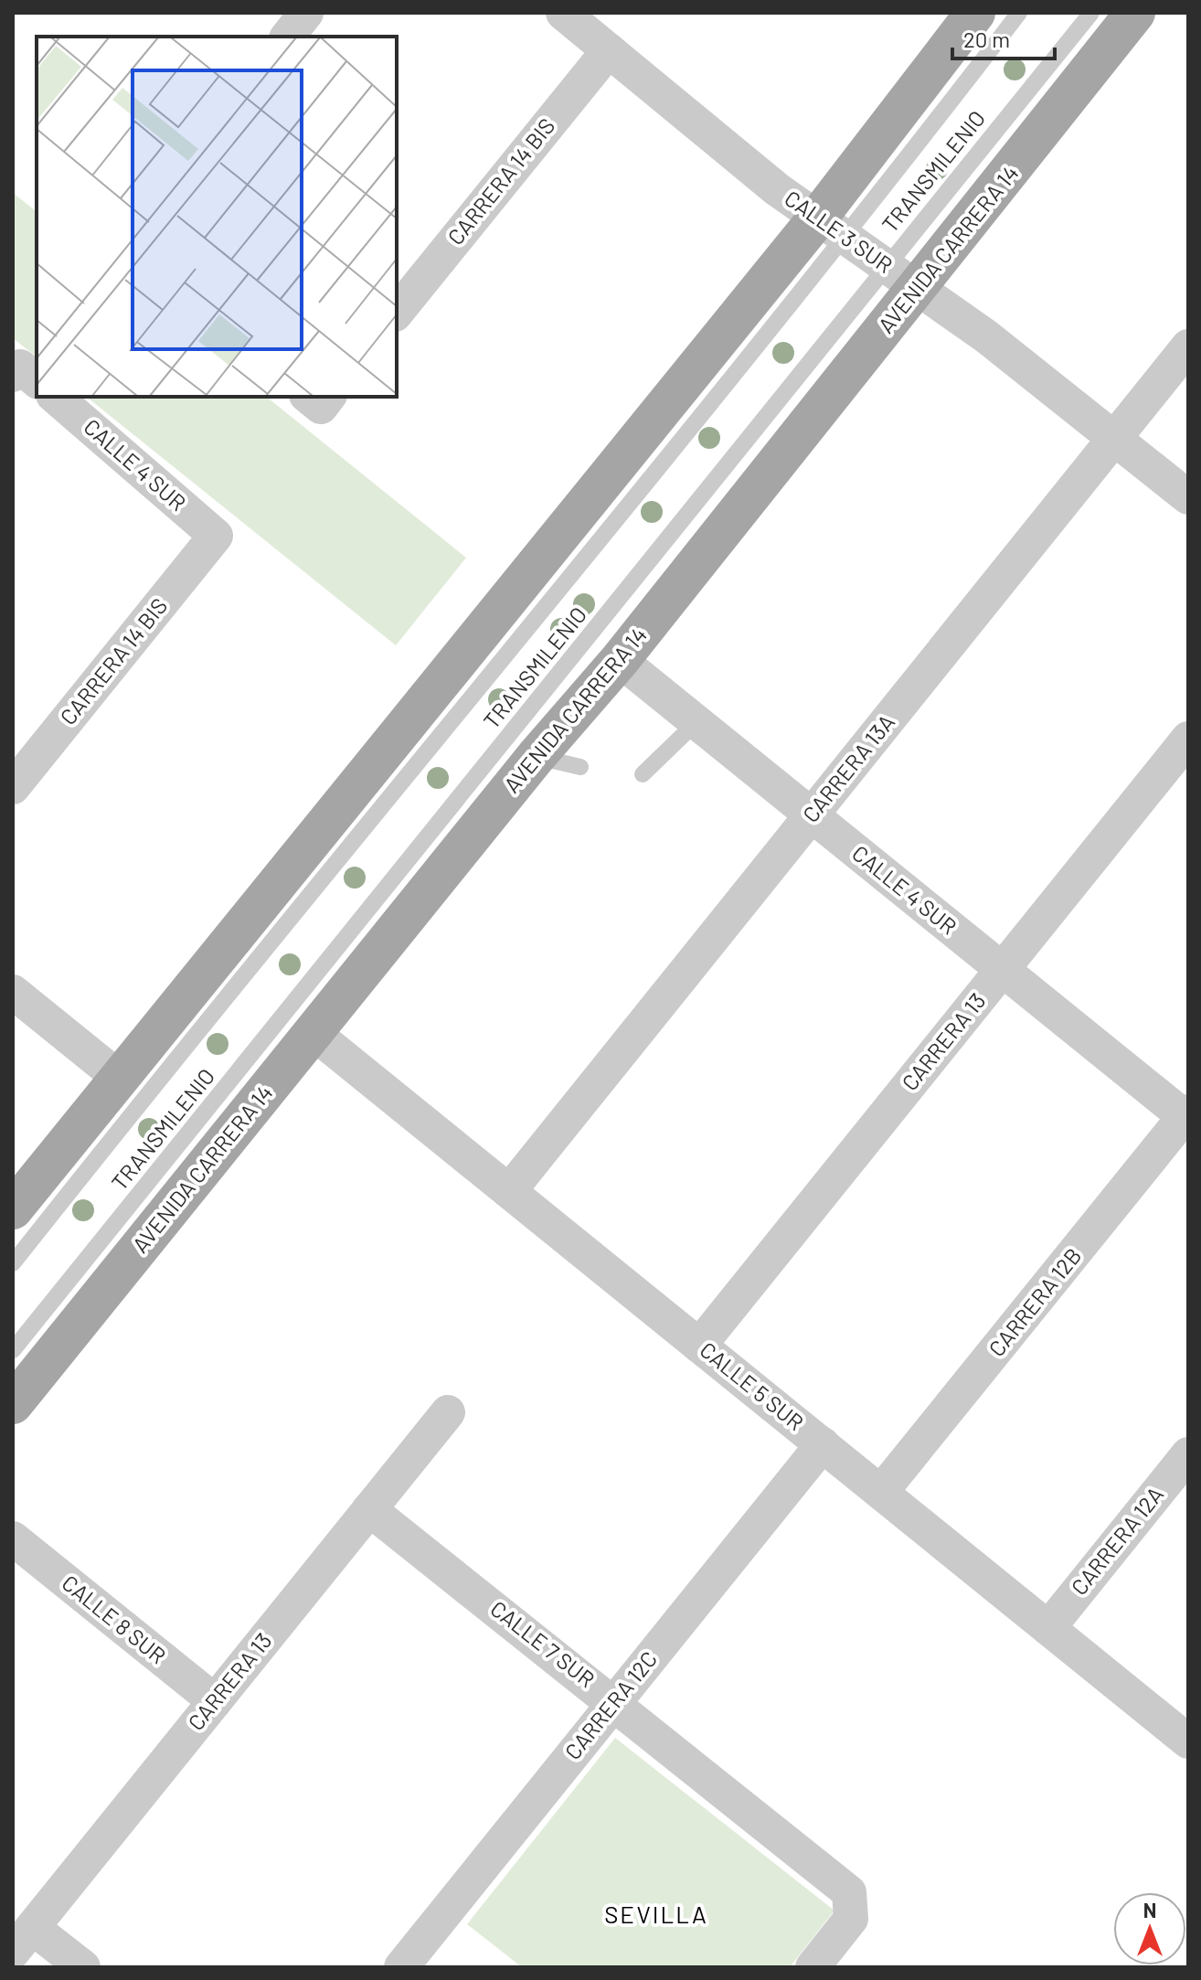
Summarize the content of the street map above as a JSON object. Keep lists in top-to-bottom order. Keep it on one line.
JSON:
{"streets":{"main road":["AVENIDA CARRERA 14"],"street":["CARRERA 14 BIS","CALLE 3 SUR","CALLE 4 SUR","CARRERA 13A","CARRERA 13","CARRERA 12B","CALLE 5 SUR","CARRERA 12A","CALLE 8 SUR","CALLE 7 SUR","CARRERA 12C"],"lane":["TRANSMILENIO"]},"crossings":[["TRANSMILENIO","CALLE 3 SUR"],["TRANSMILENIO","AVENIDA CARRERA 14"],["CARRERA 14 BIS","CALLE 3 SUR"],["CARRERA 14 BIS","CALLE 4 SUR"],["CALLE 3 SUR","AVENIDA CARRERA 14"],["CALLE 3 SUR","CARRERA 13A"],["AVENIDA CARRERA 14","CALLE 4 SUR"],["AVENIDA CARRERA 14","CALLE 5 SUR"],["CALLE 4 SUR","CARRERA 13A"],["CALLE 4 SUR","CARRERA 13"],["CALLE 4 SUR","CARRERA 12B"],["CARRERA 13A","CALLE 5 SUR"],["CARRERA 13","CALLE 5 SUR"],["CARRERA 13","CALLE 8 SUR"],["CARRERA 13","CALLE 7 SUR"],["CARRERA 12B","CALLE 5 SUR"],["CALLE 5 SUR","CARRERA 12A"],["CALLE 5 SUR","CARRERA 12C"],["CALLE 7 SUR","CARRERA 12C"]],"districts":["SEVILLA"],"scale_bar":"20 m","north":"top"}
